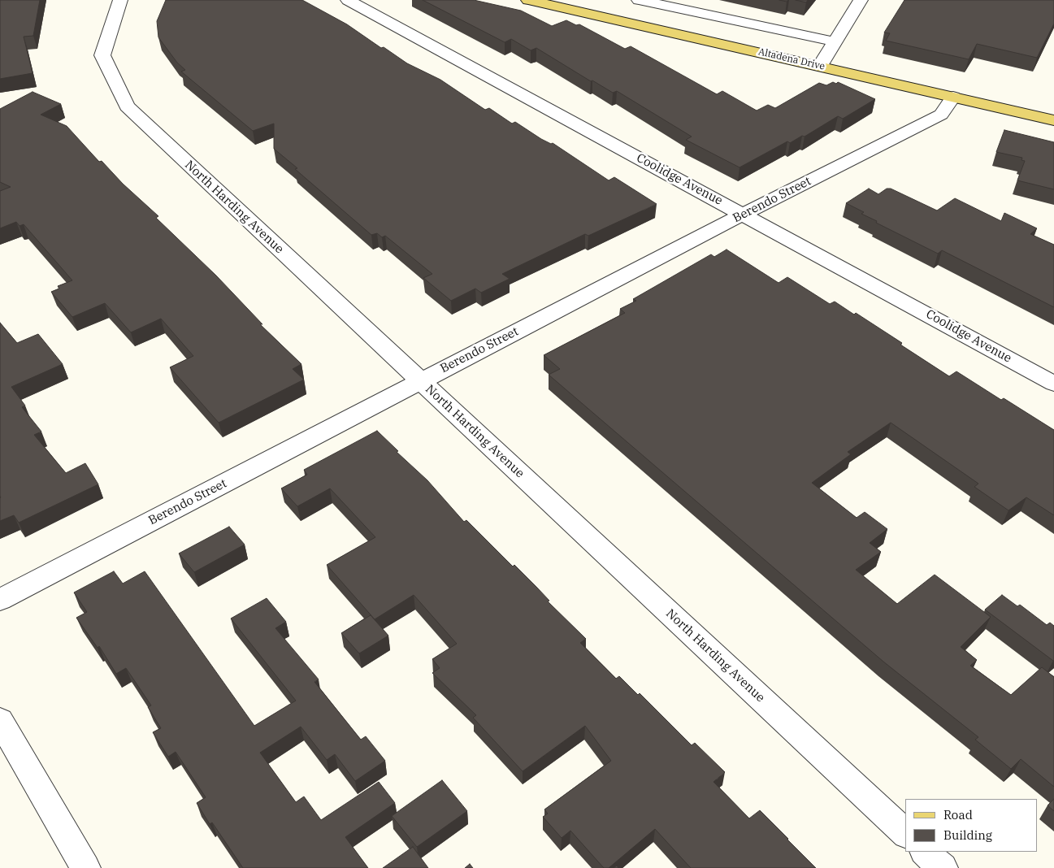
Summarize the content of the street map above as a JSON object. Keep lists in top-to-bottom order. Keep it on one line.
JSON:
{"streets":{"main road":["Altadena Drive"],"street":["Coolidge Avenue","Berendo Street","North Harding Avenue"]},"crossings":[["Altadena Drive","Berendo Street"],["Coolidge Avenue","Berendo Street"],["Berendo Street","North Harding Avenue"]],"legend":["Road","Building"]}
